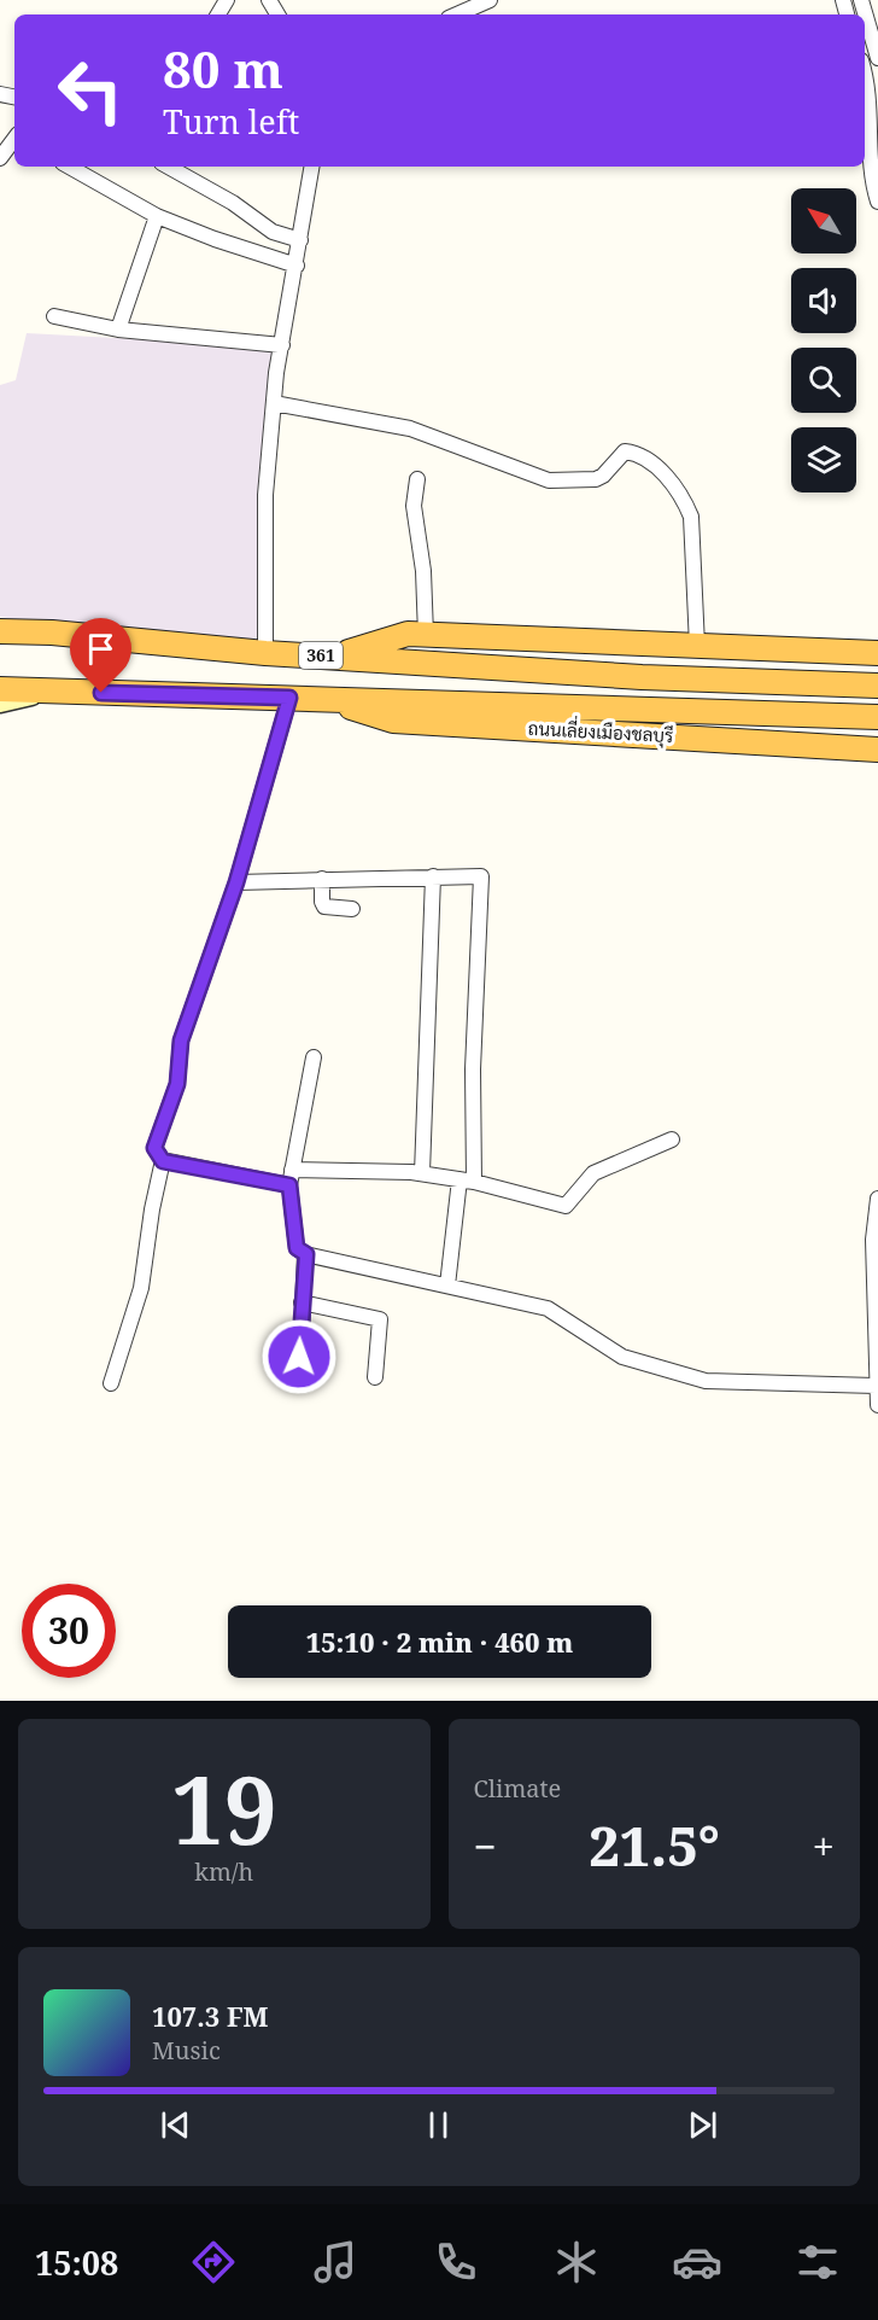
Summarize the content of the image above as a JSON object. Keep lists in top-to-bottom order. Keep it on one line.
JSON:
{"streets":{"highway":["361","ถนนเลี่ยงเมืองชลบุรี"]},"north":"top left","page":{"turn":["80 m","Turn left"],"limit":"30","trip":"15:10 · 2 min · 460 m","tile":[["19","km/h"],"Climate"],"heat":["−","21.5°","+"],"song":["107.3 FM","Music"],"tabs":"15:08"}}
